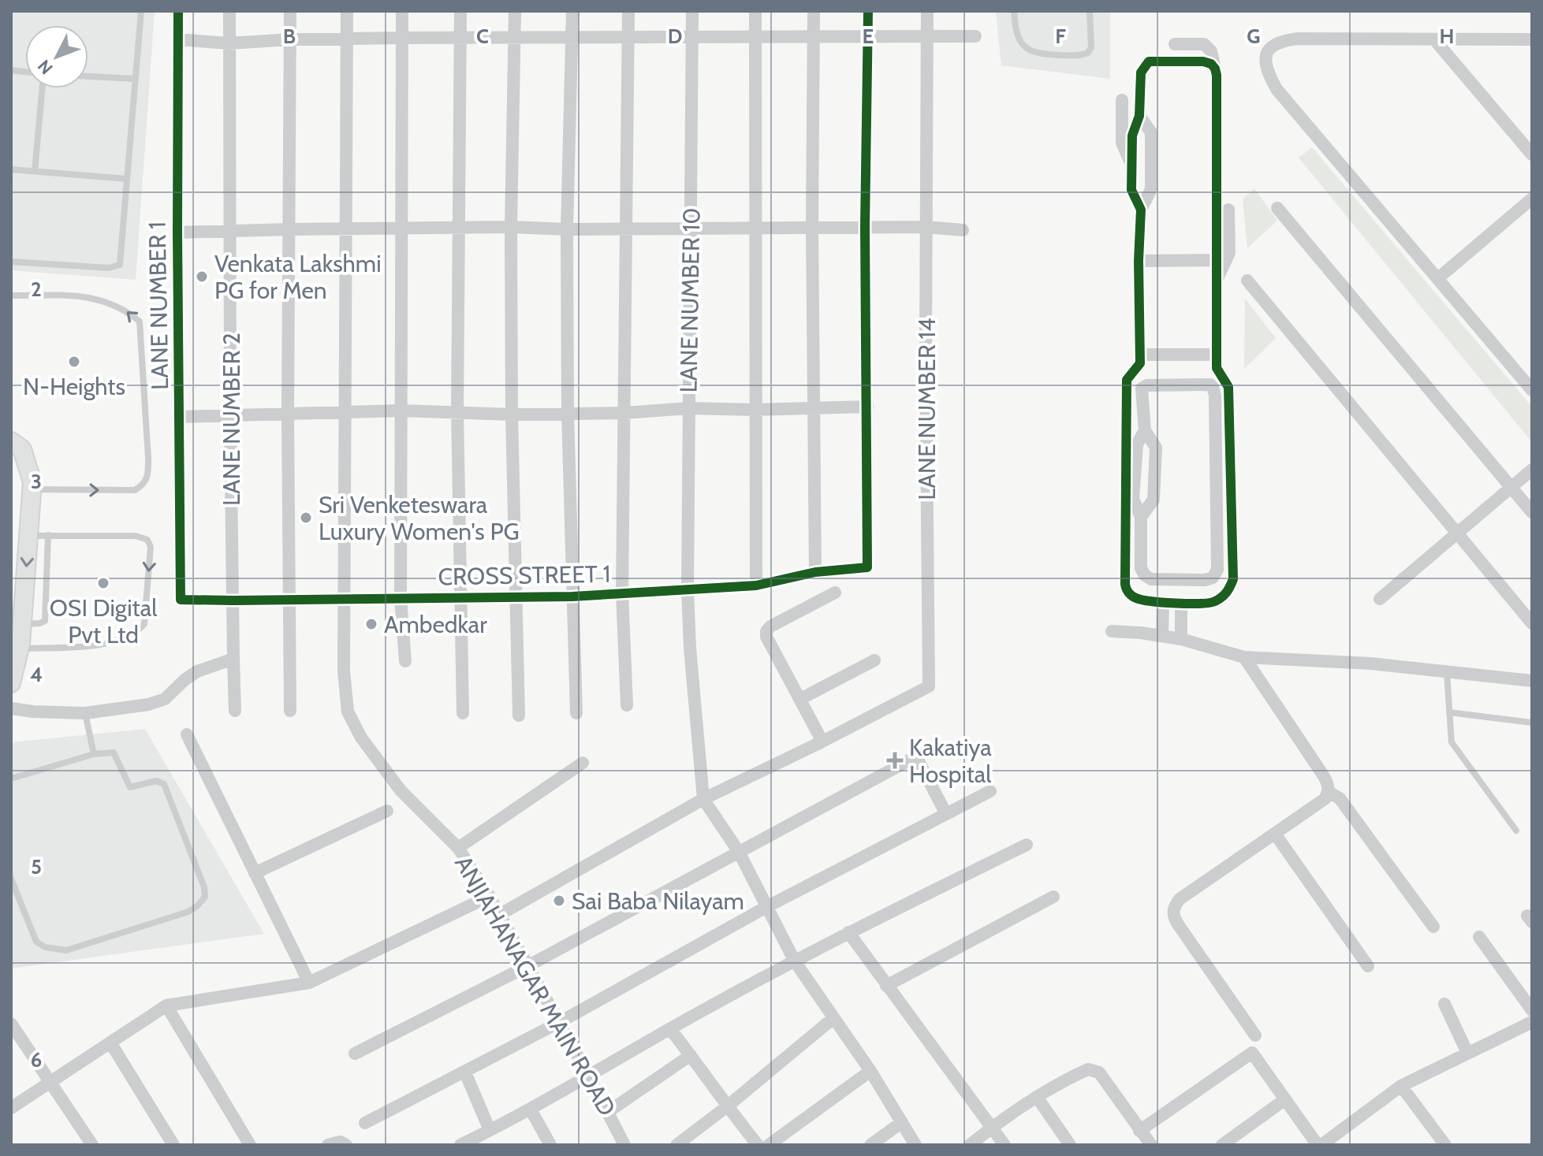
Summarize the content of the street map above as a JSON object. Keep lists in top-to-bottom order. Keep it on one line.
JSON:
{"streets":{"street":["LANE NUMBER 10","LANE NUMBER 1","LANE NUMBER 14","LANE NUMBER 2","CROSS STREET 1","ANJIAHANAGAR MAIN ROAD"]},"crossings":[["LANE NUMBER 10","CROSS STREET 1"],["LANE NUMBER 1","CROSS STREET 1"],["LANE NUMBER 2","CROSS STREET 1"],["CROSS STREET 1","ANJIAHANAGAR MAIN ROAD"]],"places":{"other":["Venkata Lakshmi PG for Men","N-Heights","Sri Venketeswara Luxury Women's PG","OSI Digital Pvt Ltd","Ambedkar","Sai Baba Nilayam"],"health":["Kakatiya Hospital"]},"north":"bottom left","grid":{"columns":["B","C","D","E","F","G","H"],"rows":["2","3","4","5","6"]}}
